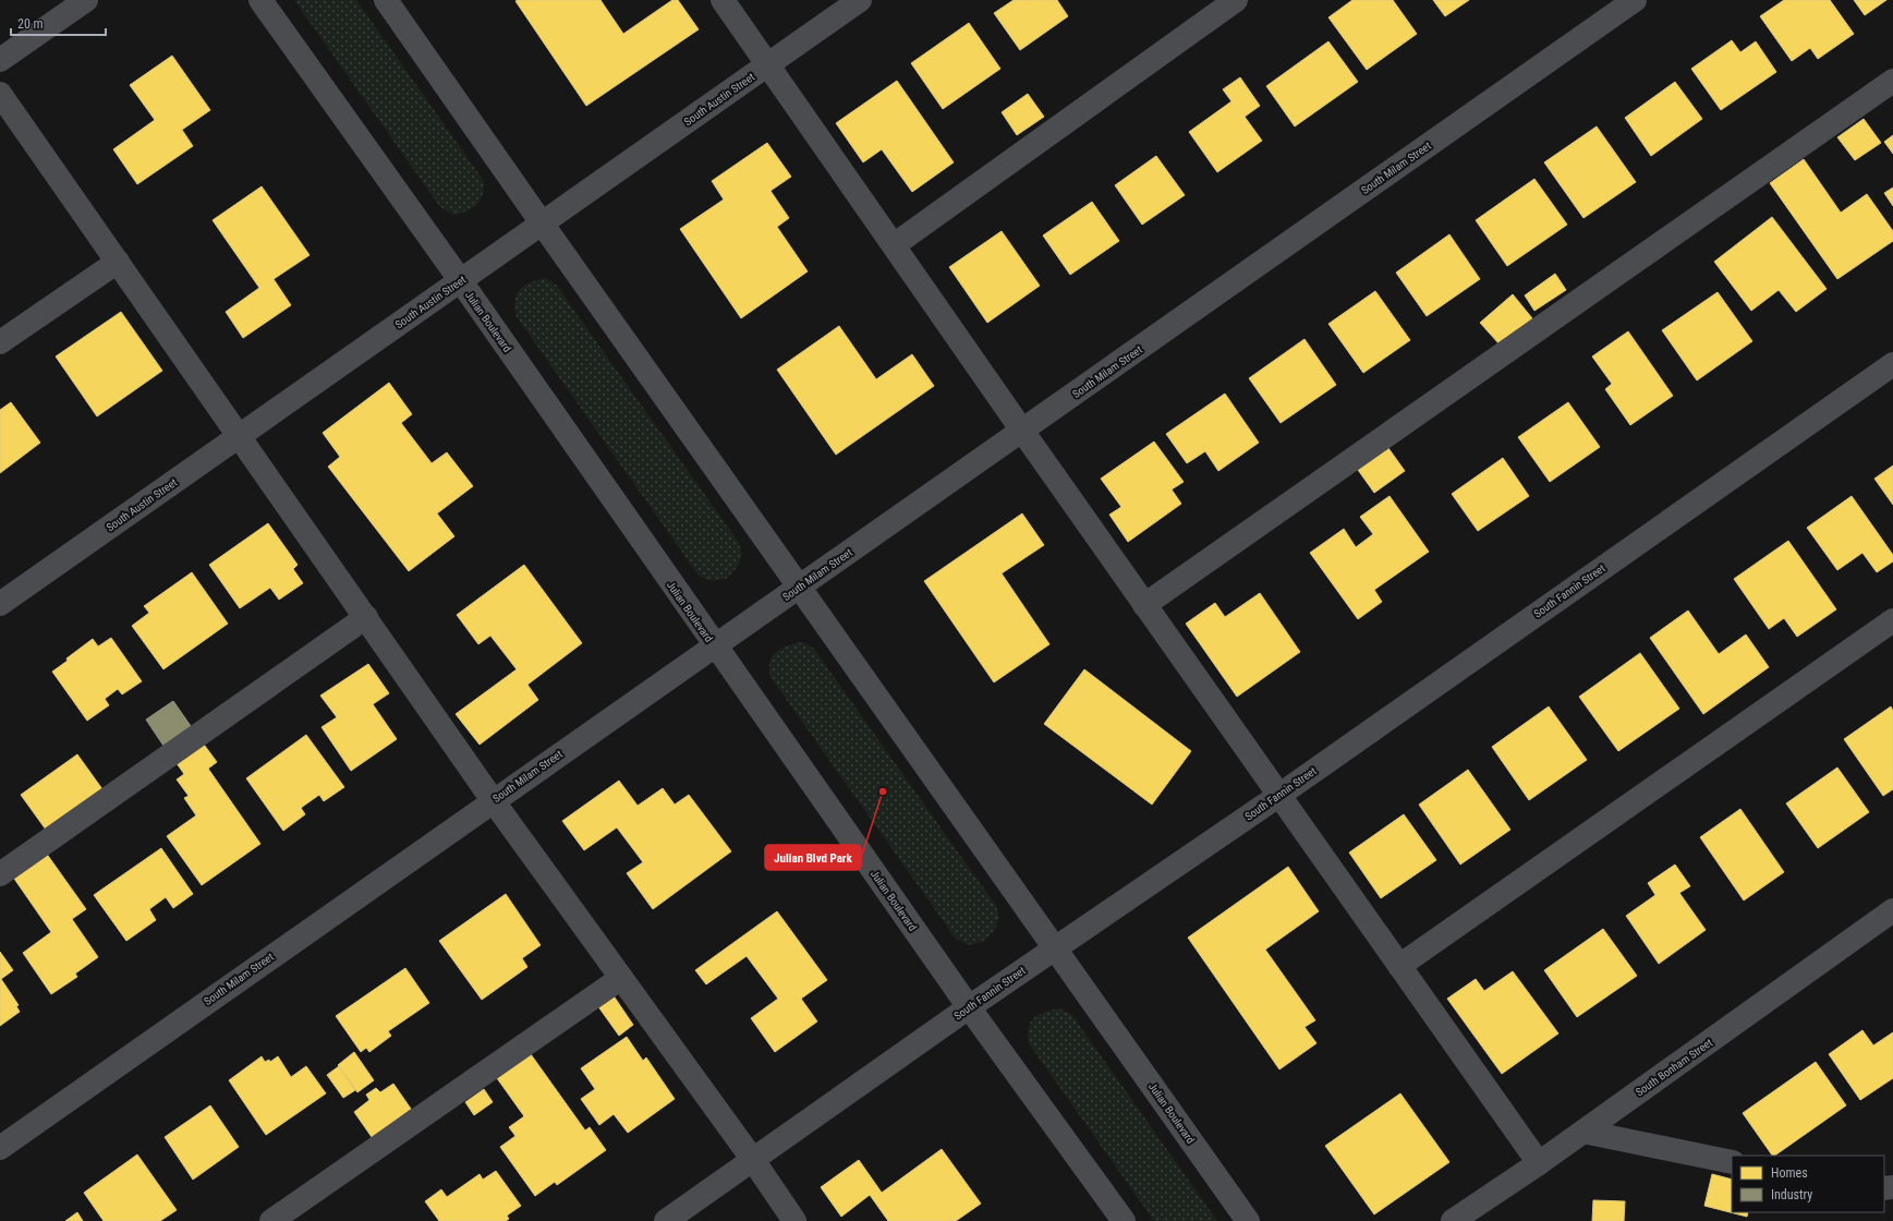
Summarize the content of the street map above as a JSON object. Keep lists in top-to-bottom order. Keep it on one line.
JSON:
{"streets":{"street":["South Austin Street","South Milam Street","Julian Boulevard","South Fannin Street","South Bonham Street"]},"crossings":[["South Austin Street","Julian Boulevard"],["South Milam Street","Julian Boulevard"],["Julian Boulevard","South Fannin Street"]],"places":["Julian Blvd Park"],"legend":["Homes","Industry"],"scale_bar":"20 m"}
